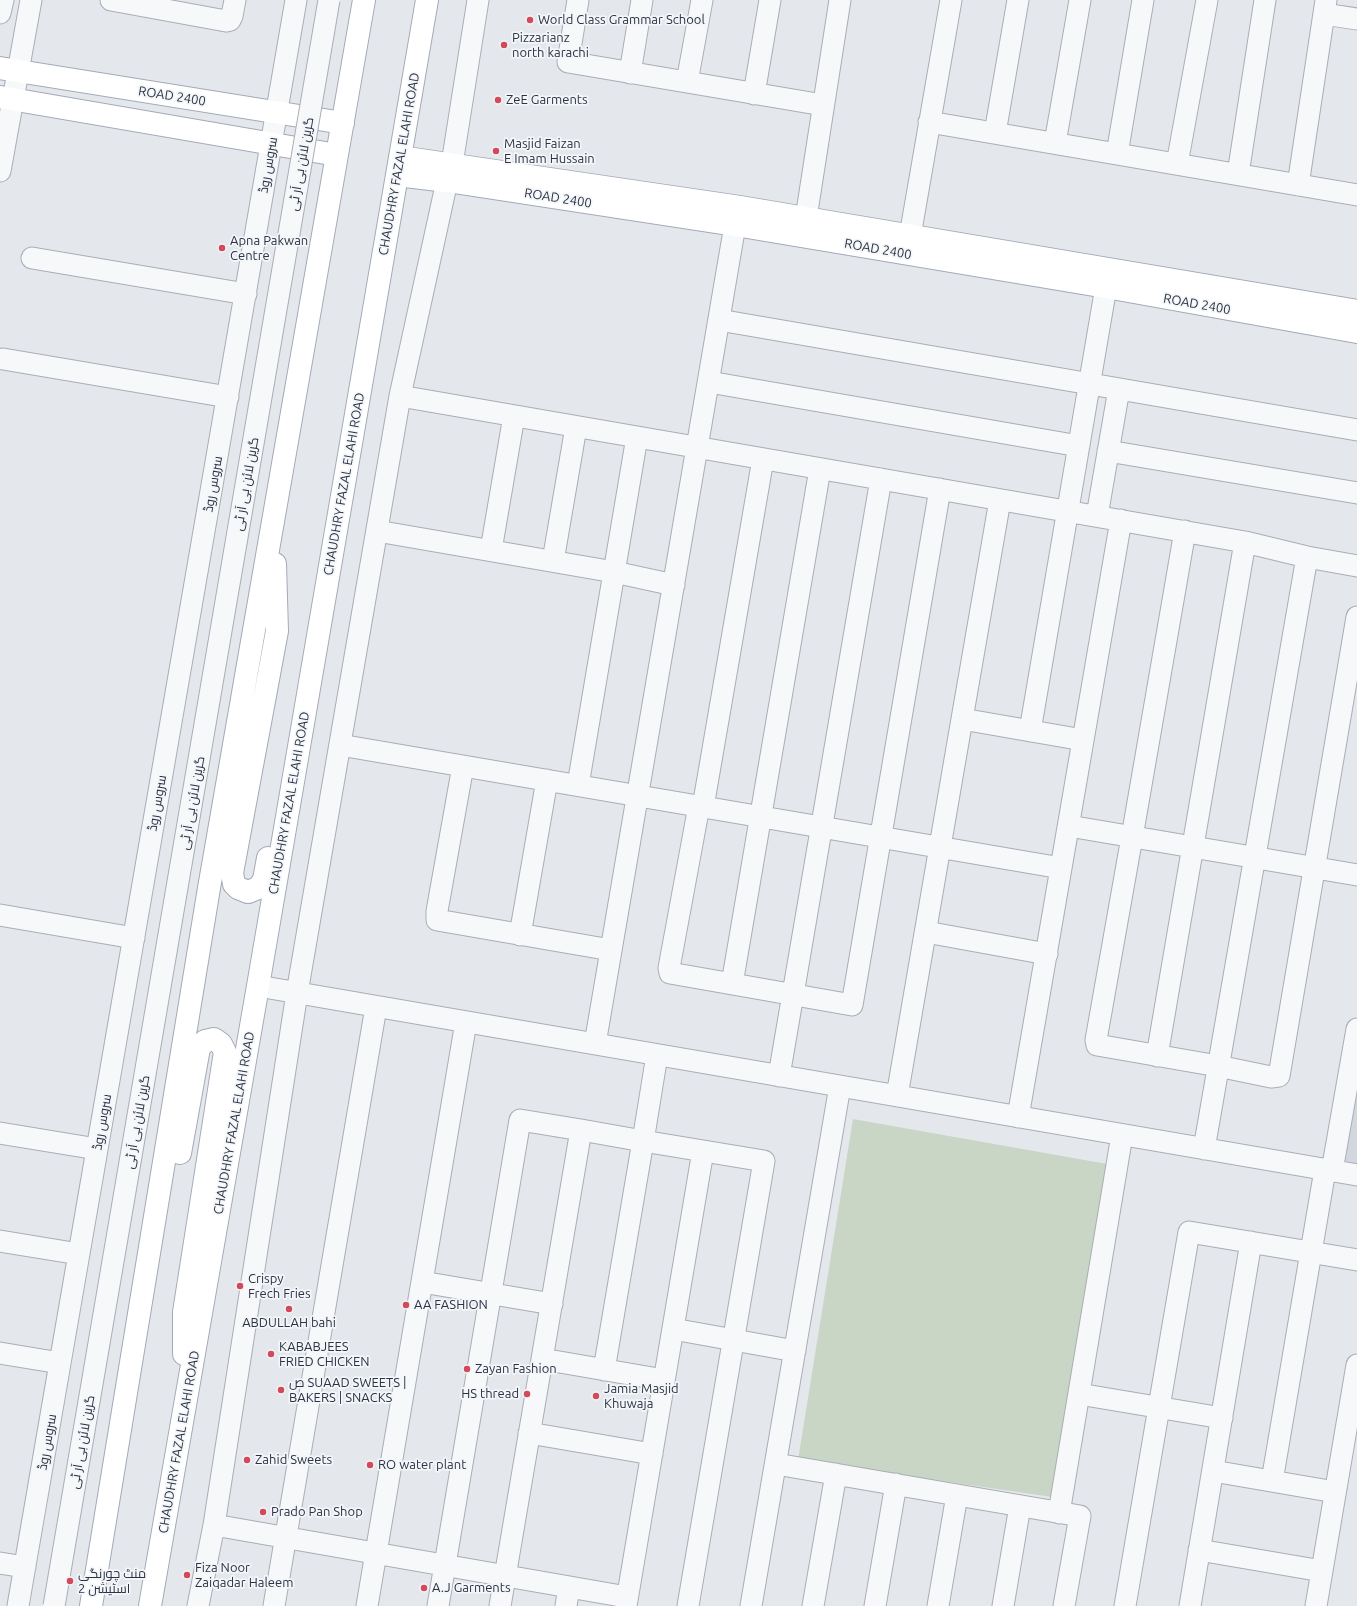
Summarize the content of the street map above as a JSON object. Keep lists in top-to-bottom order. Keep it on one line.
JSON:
{"streets":{"main road":["ROAD 2400","CHAUDHRY FAZAL ELAHI ROAD"],"street":["گرین لائن بی آر ٹی","سروس روڈ"]},"crossings":[["ROAD 2400","CHAUDHRY FAZAL ELAHI ROAD"],["ROAD 2400","سروس روڈ"]],"places":["World Class Grammar School","Pizzarianz north karachi","ZeE Garments","Masjid Faizan E Imam Hussain","Apna Pakwan Centre","Crispy Frech Fries","AA FASHION","ABDULLAH bahi","KABABJEES FRIED CHICKEN","Zayan Fashion","ص SUAAD SWEETS | BAKERS | SNACKS","HS thread","Jamia Masjid Khuwaja","Zahid Sweets","RO water plant","Prado Pan Shop","Fiza Noor Zaiqadar Haleem","منٹ چورنگی اسٹیشن 2","A.J Garments"]}
